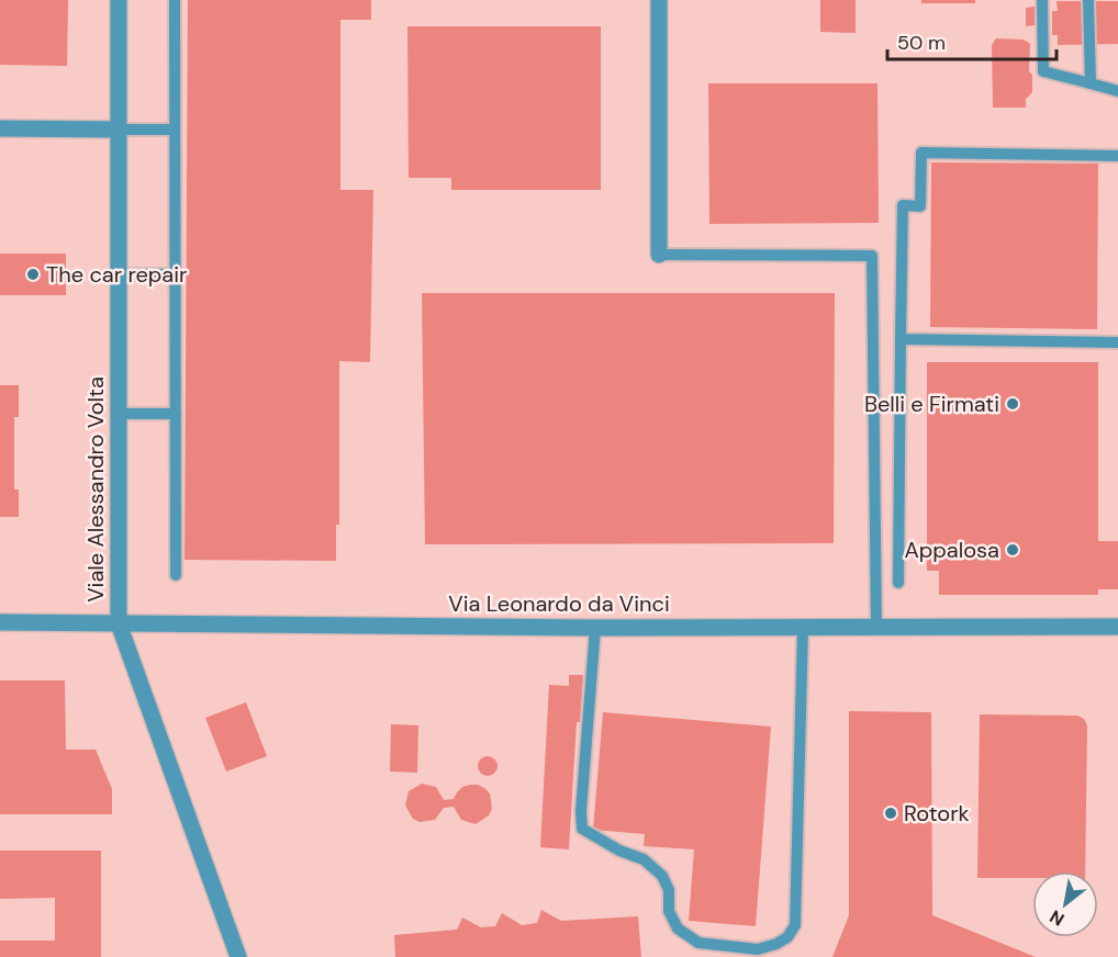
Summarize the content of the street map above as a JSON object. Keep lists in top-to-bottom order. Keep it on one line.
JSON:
{"streets":{"street":["Viale Alessandro Volta","Via Leonardo da Vinci"]},"crossings":[["Viale Alessandro Volta","Via Leonardo da Vinci"]],"places":["The car repair","Belli e Firmati","Appalosa","Rotork"],"scale_bar":"50 m","north":"bottom left"}
